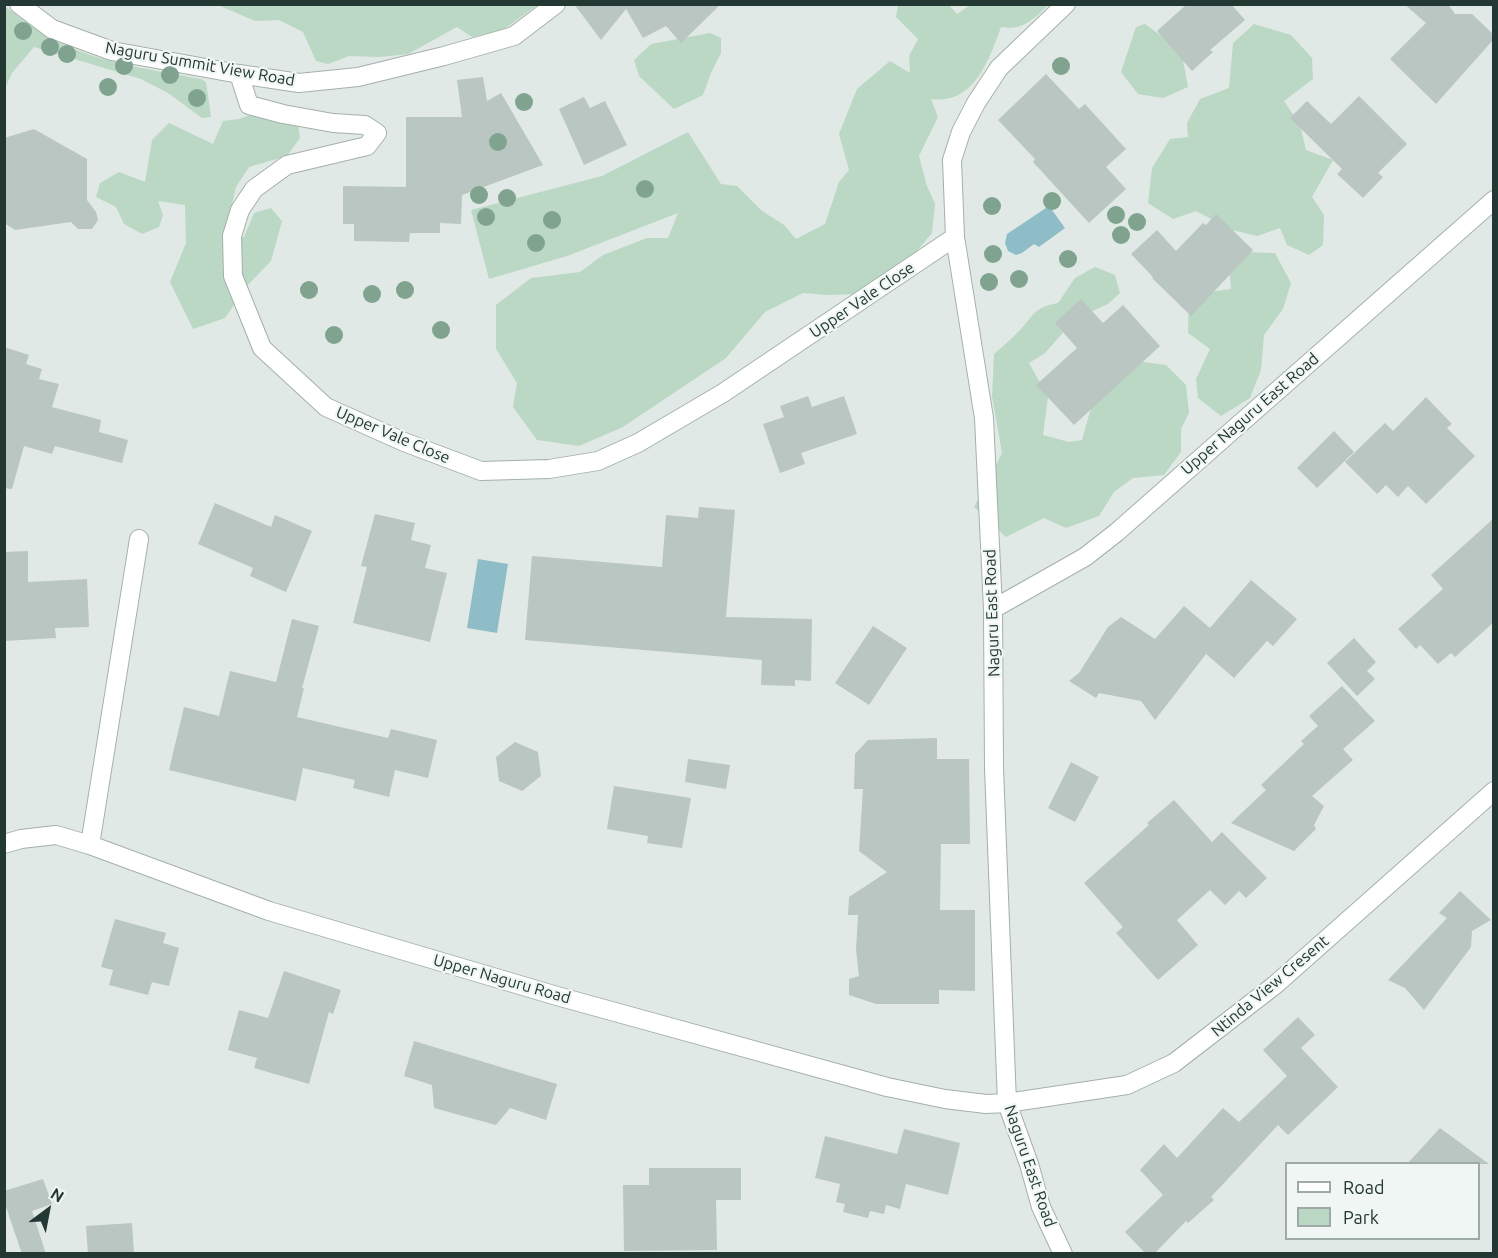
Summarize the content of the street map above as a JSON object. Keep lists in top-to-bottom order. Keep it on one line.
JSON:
{"streets":{"street":["Naguru Summit View Road","Upper Vale Close","Upper Naguru East Road","Naguru East Road","Upper Naguru Road","Ntinda View Cresent"]},"crossings":[["Naguru Summit View Road","Upper Vale Close"],["Upper Vale Close","Naguru East Road"],["Upper Naguru East Road","Naguru East Road"],["Naguru East Road","Upper Naguru Road"],["Naguru East Road","Ntinda View Cresent"],["Upper Naguru Road","Ntinda View Cresent"]],"legend":["Road","Park"],"north":"top right"}
